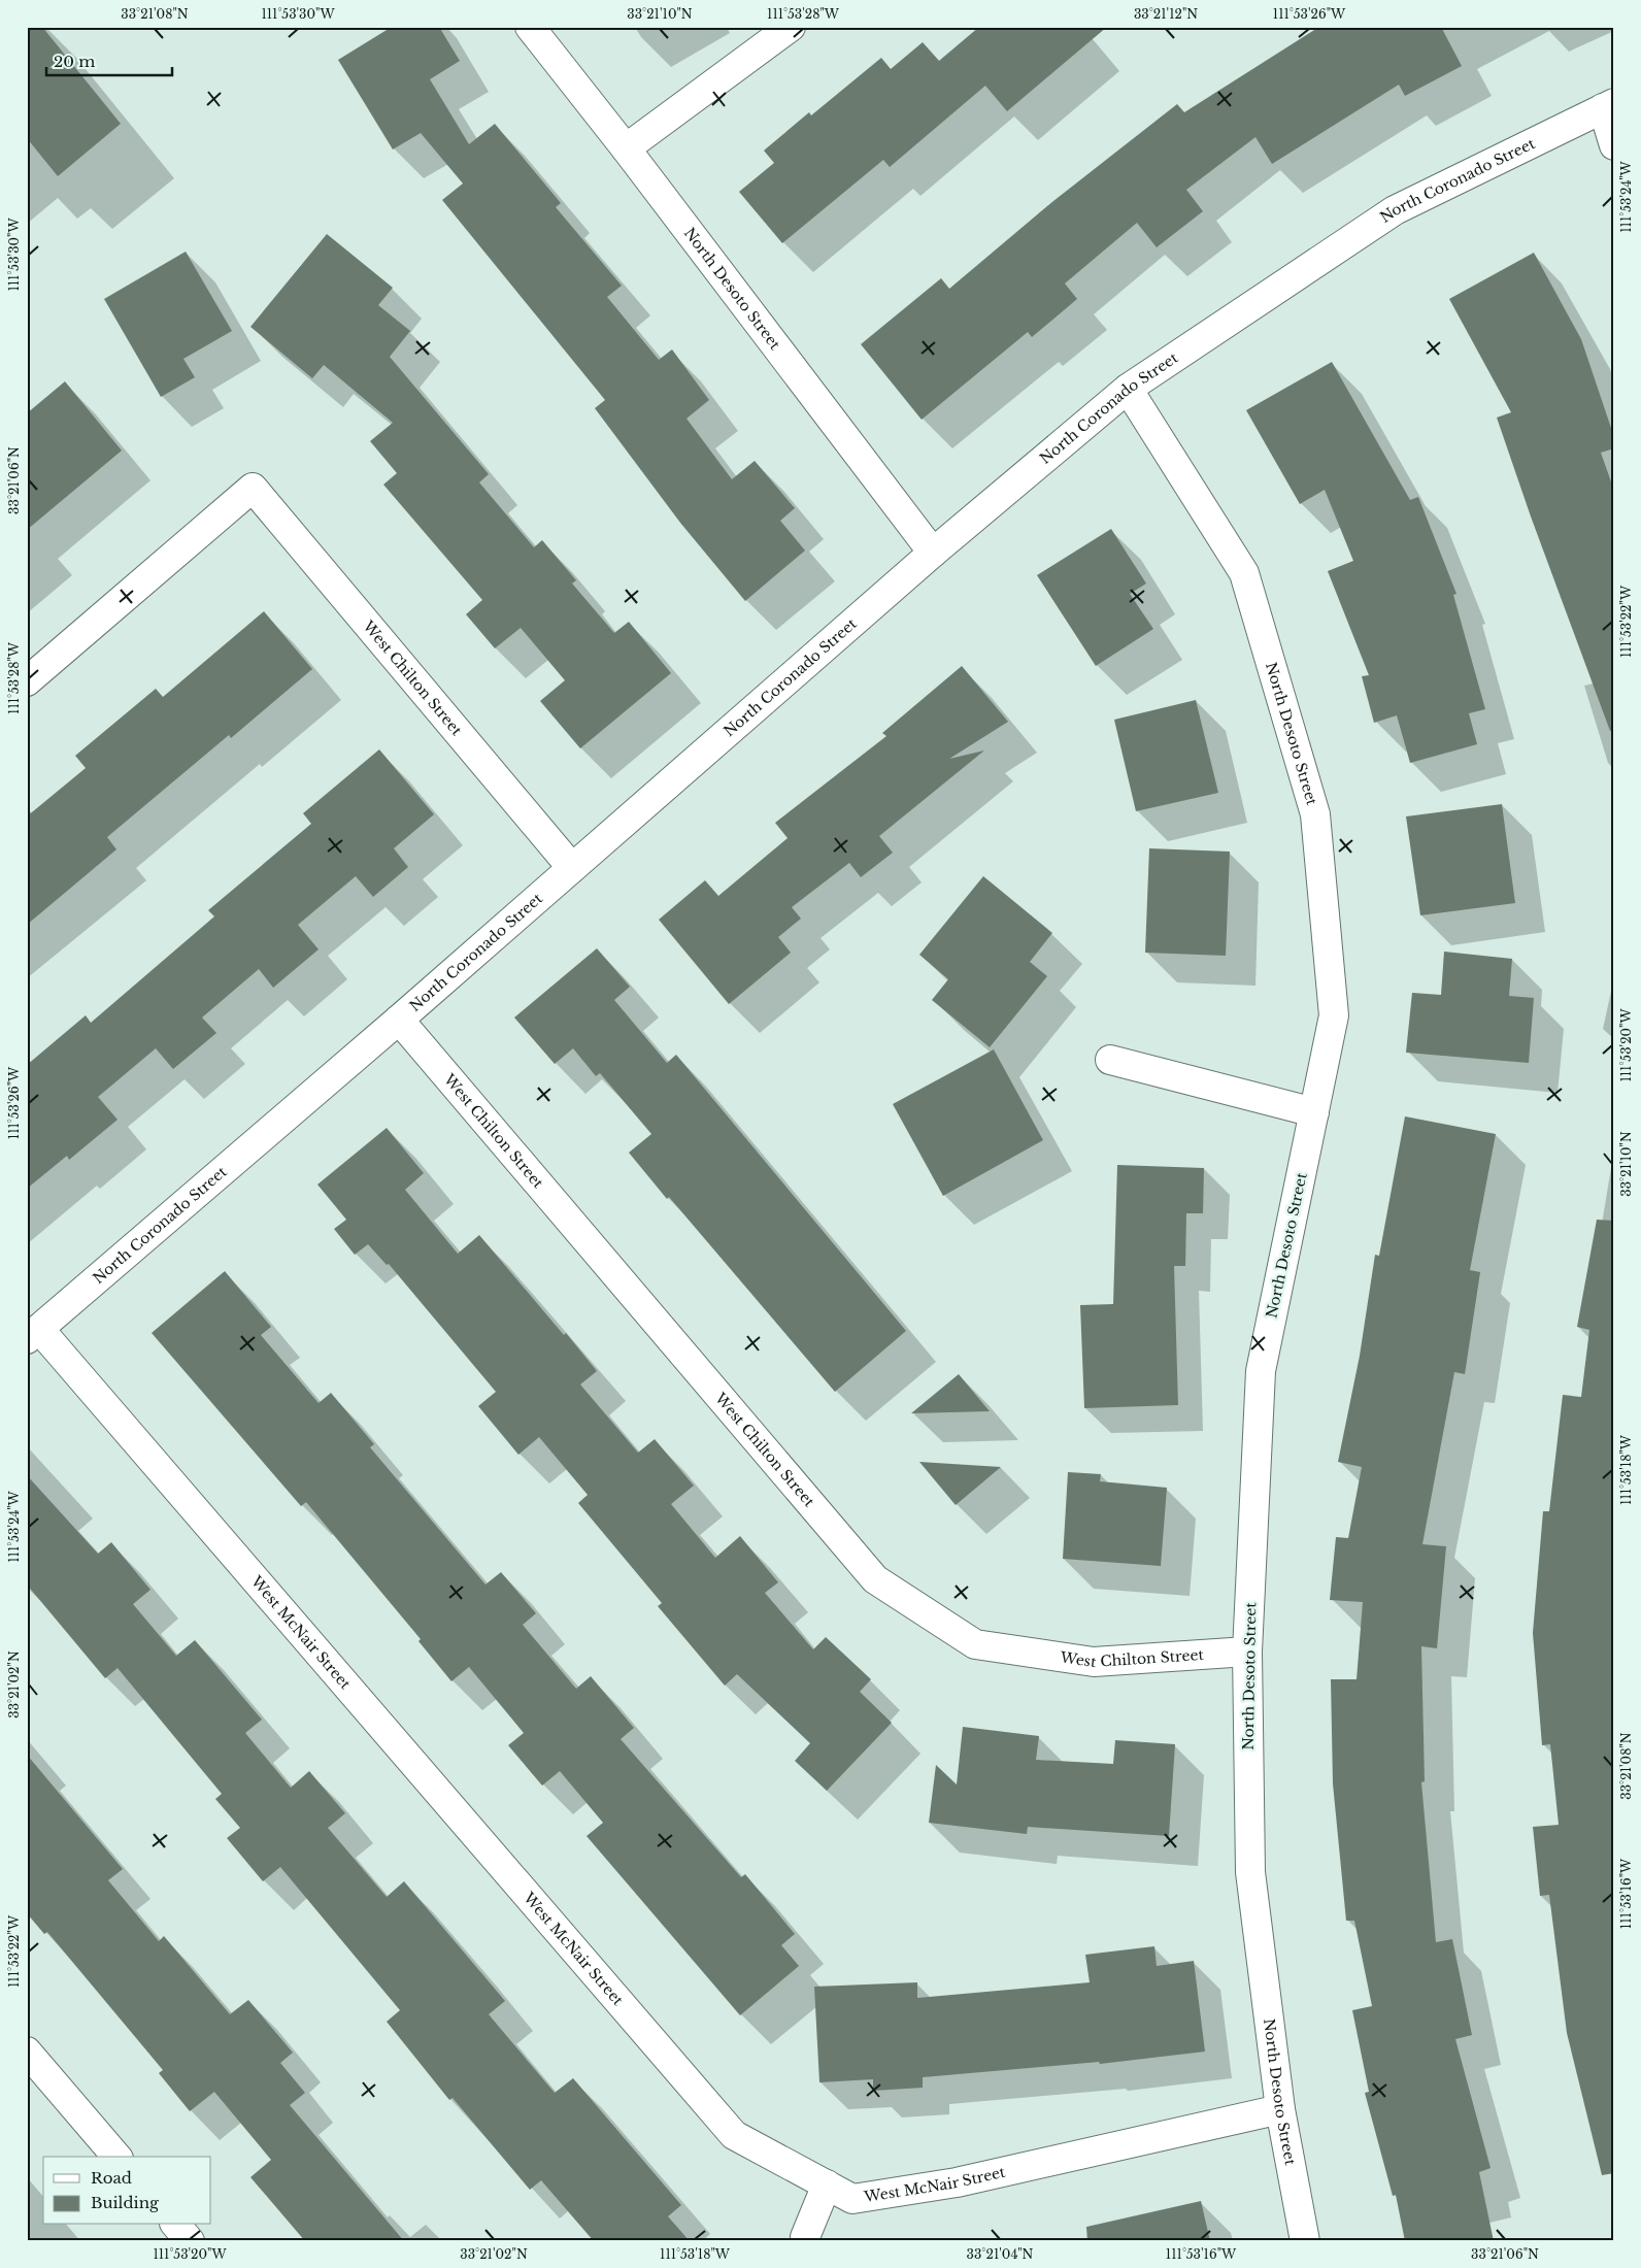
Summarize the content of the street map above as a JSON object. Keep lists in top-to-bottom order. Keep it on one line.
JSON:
{"streets":{"street":["North Coronado Street","North Desoto Street","West Chilton Street","West McNair Street"]},"crossings":[["North Coronado Street","North Desoto Street"],["North Coronado Street","West Chilton Street"],["North Coronado Street","West McNair Street"],["North Desoto Street","West Chilton Street"],["North Desoto Street","West McNair Street"]],"legend":["Road","Building"],"scale_bar":"20 m","coordinates":["33°21'08\"N","111°53'30\"W","33°21'10\"N","111°53'28\"W","33°21'12\"N","111°53'26\"W","111°53'24\"W","33°21'06\"N","111°53'22\"W","111°53'20\"W","111°53'18\"W","33°21'02\"N","111°53'16\"W","33°21'04\"N"]}
